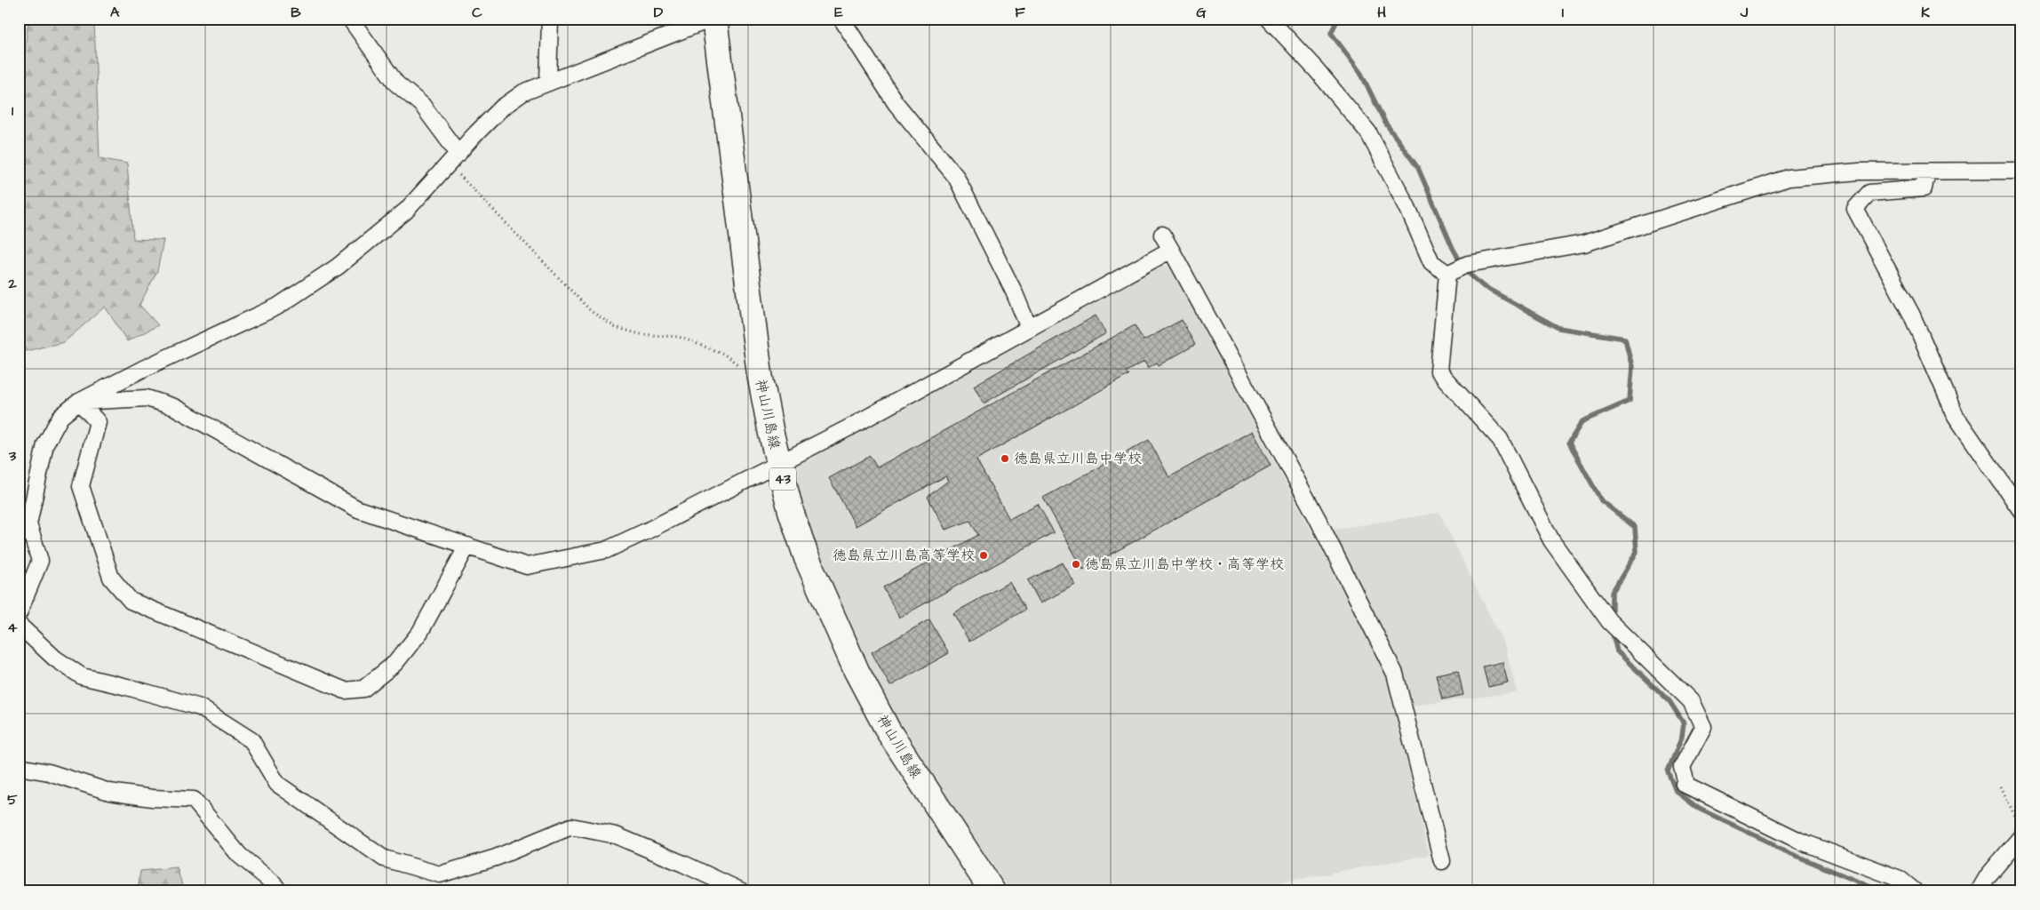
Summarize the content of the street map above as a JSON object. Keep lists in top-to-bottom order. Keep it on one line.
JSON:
{"streets":{"main road":["神山川島線","43"]},"places":["徳島県立川島中学校","徳島県立川島高等学校","徳島県立川島中学校・高等学校"],"grid":{"columns":["A","B","C","D","E","F","G","H","I","J","K"],"rows":["1","2","3","4","5"]}}
